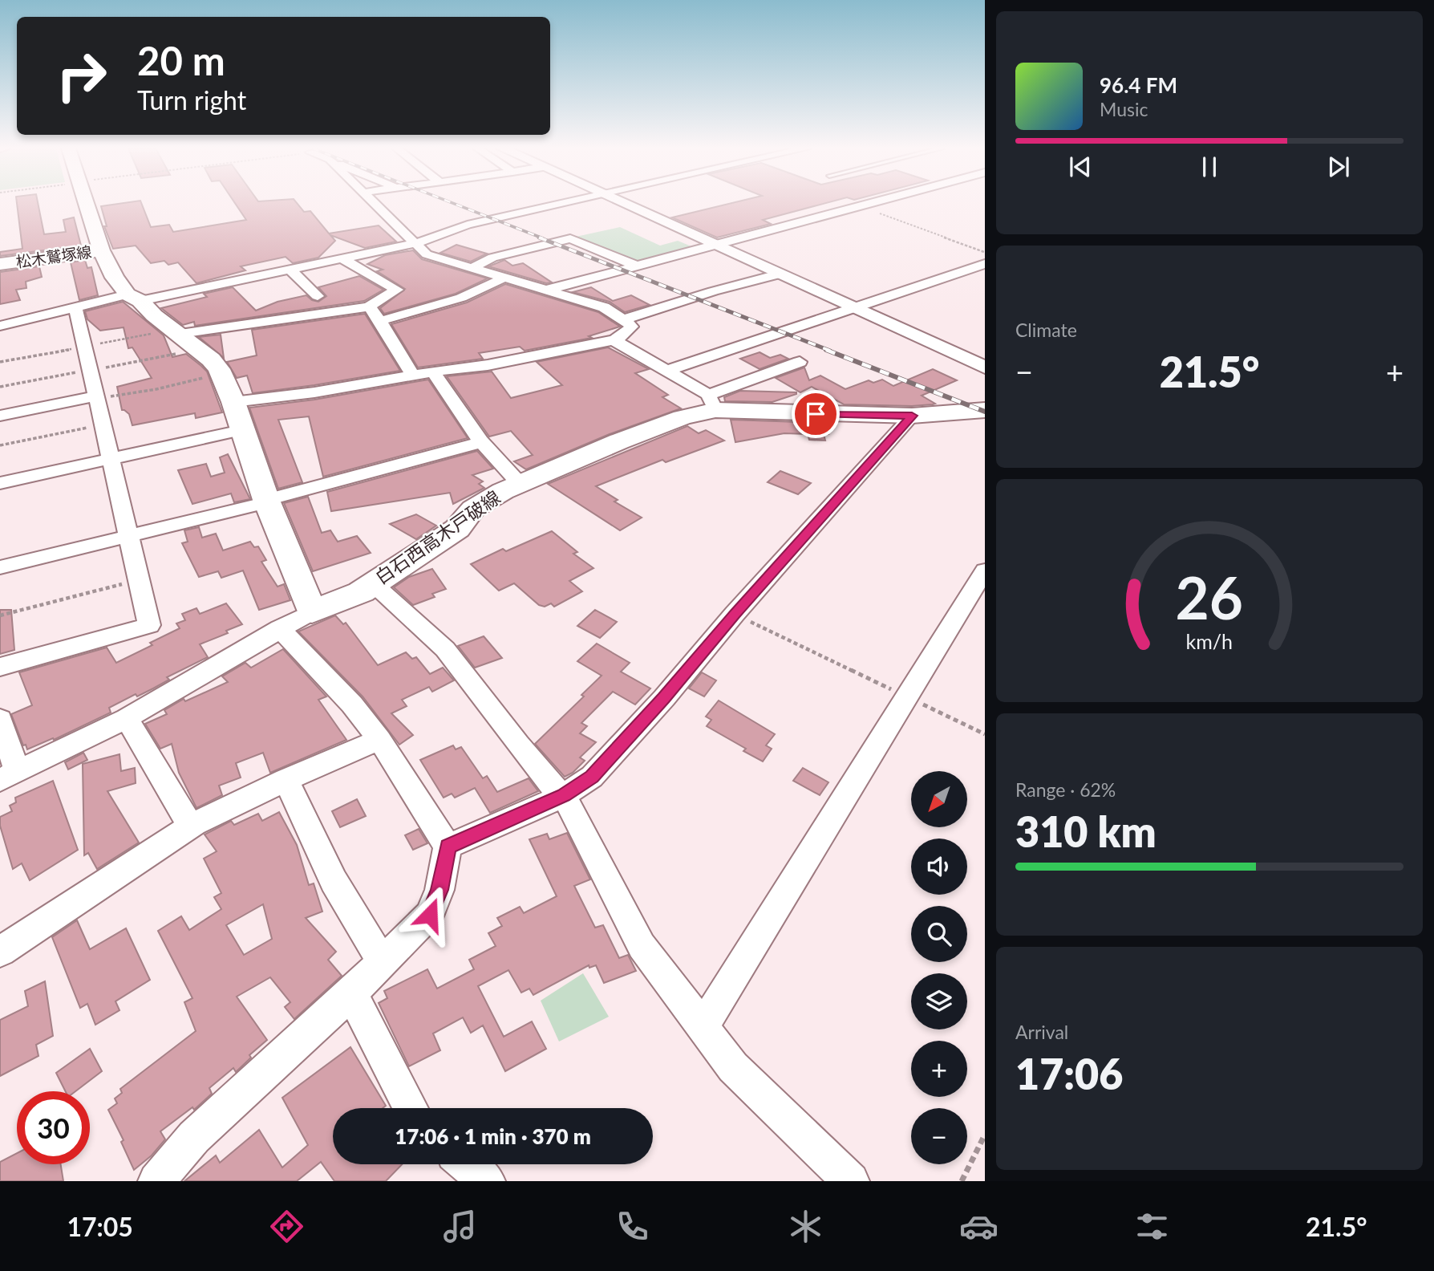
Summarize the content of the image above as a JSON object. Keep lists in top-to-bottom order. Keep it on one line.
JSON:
{"streets":{"main road":["松木鷲塚線","白石西高木戸破線"]},"north":"bottom left","page":{"turn":["20 m","Turn right"],"song":["96.4 FM","Music"],"tile":["Climate",["Range · 62%","310 km"],["Arrival","17:06"]],"heat":["−","21.5°","+"],"map_buttons":["+","−"],"limit":"30","trip":"17:06 · 1 min · 370 m","tabs":["17:05","21.5°"],"gauge":["26","km/h"]}}
